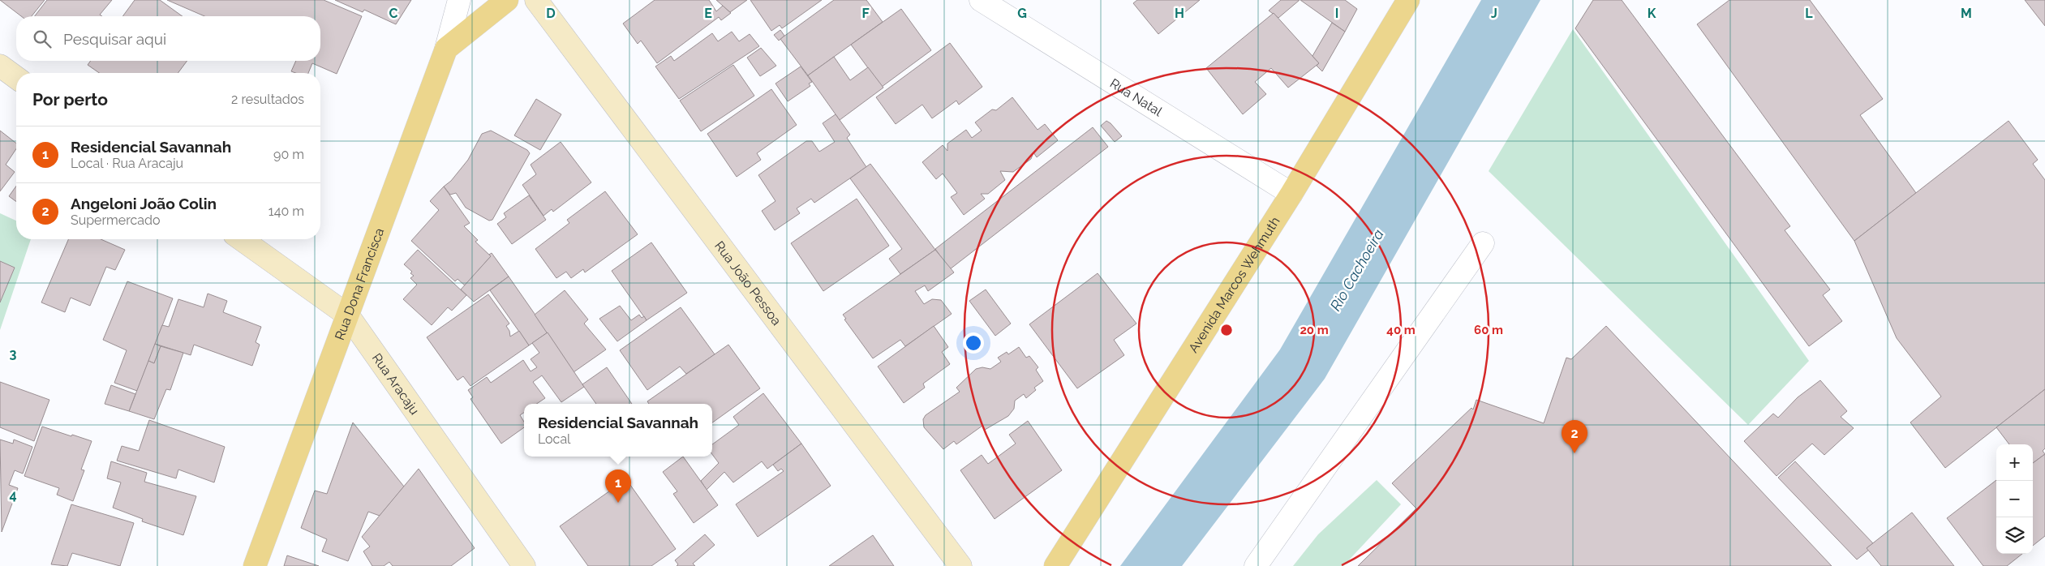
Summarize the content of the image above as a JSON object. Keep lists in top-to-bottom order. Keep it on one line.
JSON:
{"streets":{"main road":["Rua Dona Francisca","Avenida Marcos Wehmuth"],"street":["Rua Natal","Rua João Pessoa","Rua Aracaju"]},"crossings":[["Rua Natal","Avenida Marcos Wehmuth"],["Rua Dona Francisca","Rua Aracaju"]],"water":["Rio Cachoeira"],"page":{"search":"Pesquisar aqui","heading":["Por perto","2 resultados"],"list":[{"mark":"1","name":"Residencial Savannah","note":"Local · Rua Aracaju","value":"90 m"},{"mark":"2","name":"Angeloni João Colin","note":"Supermercado","value":"140 m"}],"popup":["Residencial Savannah","Local"],"pins":["2","1"],"map_buttons":["+","−"]},"grid":{"columns":["C","D","E","F","G","H","I","J","K","L","M"],"rows":["3","4"]},"rings":["20 m","40 m","60 m"]}
